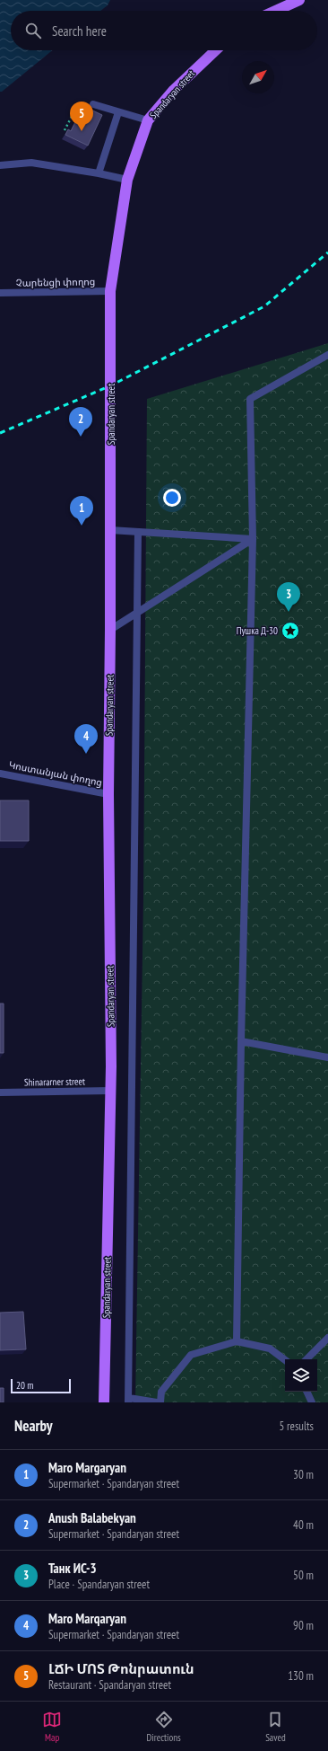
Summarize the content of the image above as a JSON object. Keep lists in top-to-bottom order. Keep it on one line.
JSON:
{"streets":{"main road":["Spandaryan street"],"street":["Չարենցի փողոց","Կոստանյան փողոց","Shinararner street"]},"crossings":[["Spandaryan street","Չարենցի փողոց"],["Spandaryan street","Կոստանյան փողոց"],["Spandaryan street","Shinararner street"]],"places":{"place":["Пушка Д-30"]},"scale_bar":"20 m","north":"top right","page":{"search":"Search here","pins":["5","2","1","3","4"],"scale":"20 m","heading":["Nearby","5 results"],"list":[{"mark":"1","name":"Maro Margaryan","note":"Supermarket · Spandaryan street","value":"30 m"},{"mark":"2","name":"Anush Balabekyan","note":"Supermarket · Spandaryan street","value":"40 m"},{"mark":"3","name":"Танк ИС-3","note":"Place · Spandaryan street","value":"50 m"},{"mark":"4","name":"Maro Marqaryan","note":"Supermarket · Spandaryan street","value":"90 m"},{"mark":"5","name":"ԼՃԻ ՄՈՏ Թոնրատուն","note":"Restaurant · Spandaryan street","value":"130 m"}],"nav":["Map","Directions","Saved"]}}
